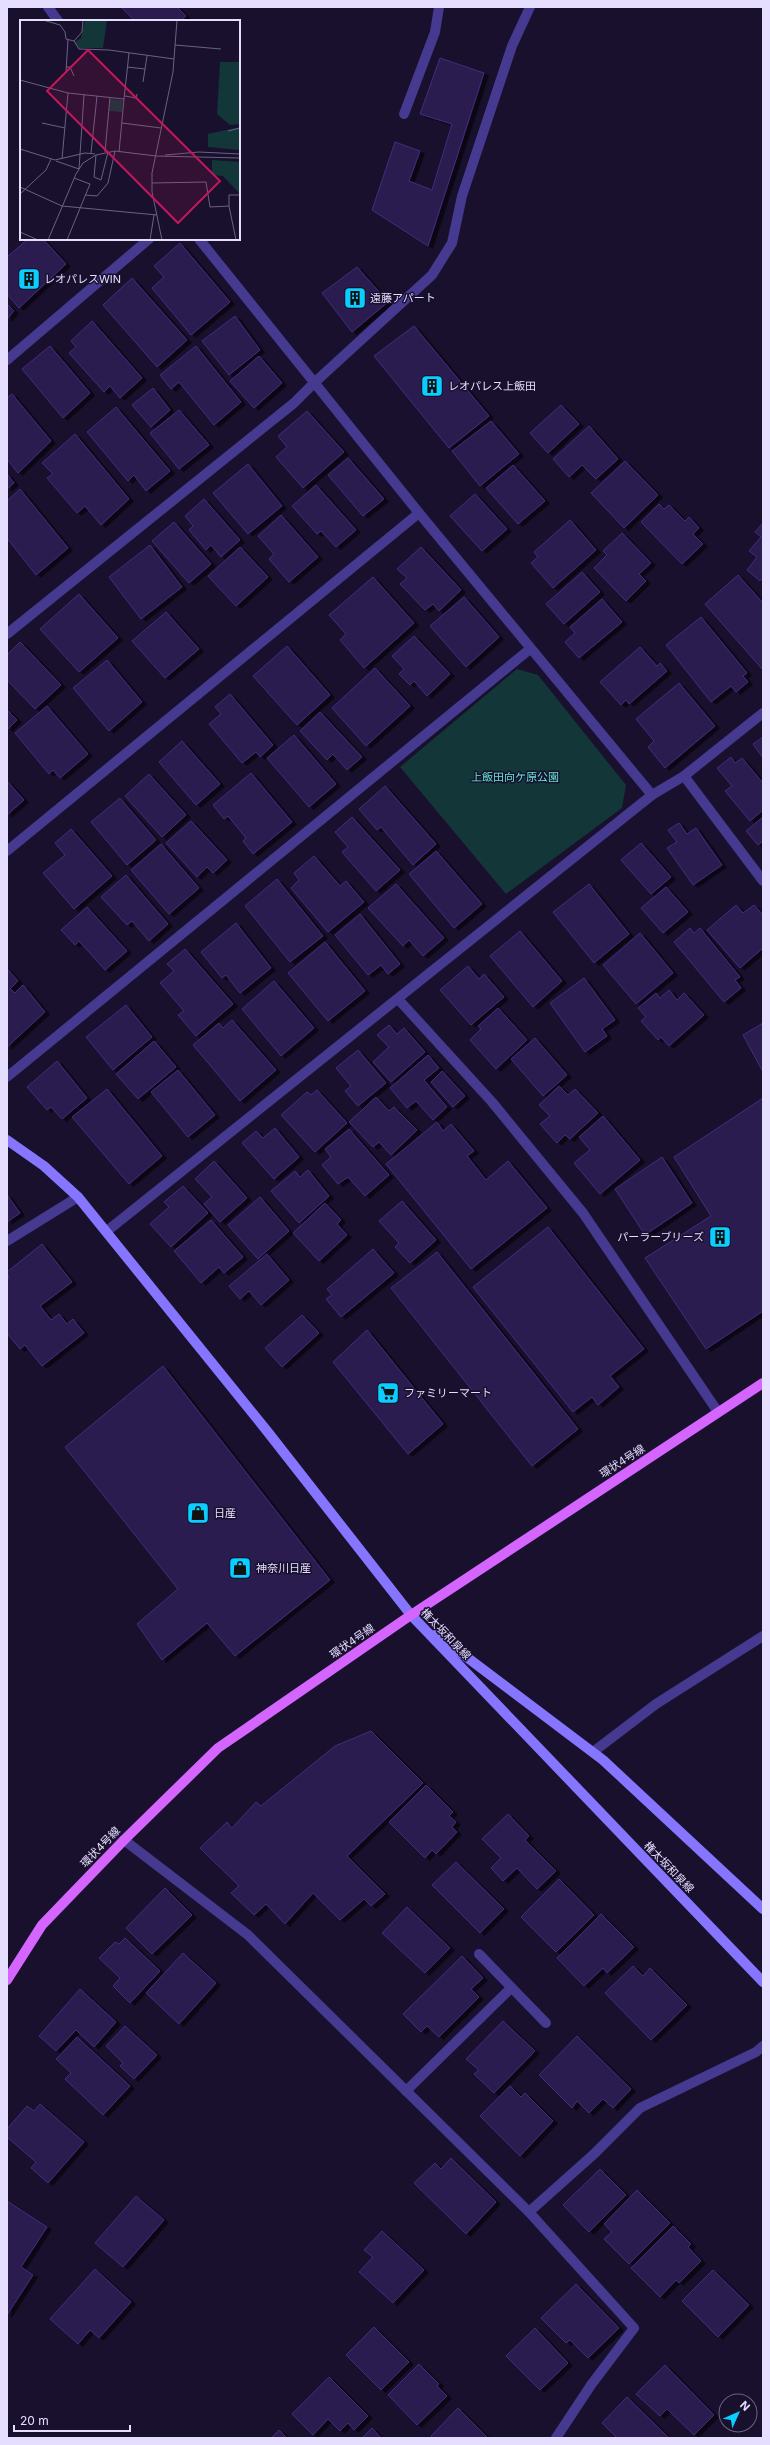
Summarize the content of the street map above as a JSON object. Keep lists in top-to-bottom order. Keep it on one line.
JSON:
{"streets":{"main road":["環状4号線"],"street":["権太坂和泉線"]},"crossings":[["環状4号線","権太坂和泉線"]],"parks":["上飯田向ケ原公園"],"places":{"building":["レオパレスWIN","遠藤アパート","レオパレス上飯田","パーラーブリーズ"],"supermarket":["ファミリーマート"],"shop":["日産","神奈川日産"]},"scale_bar":"20 m","north":"top right"}
